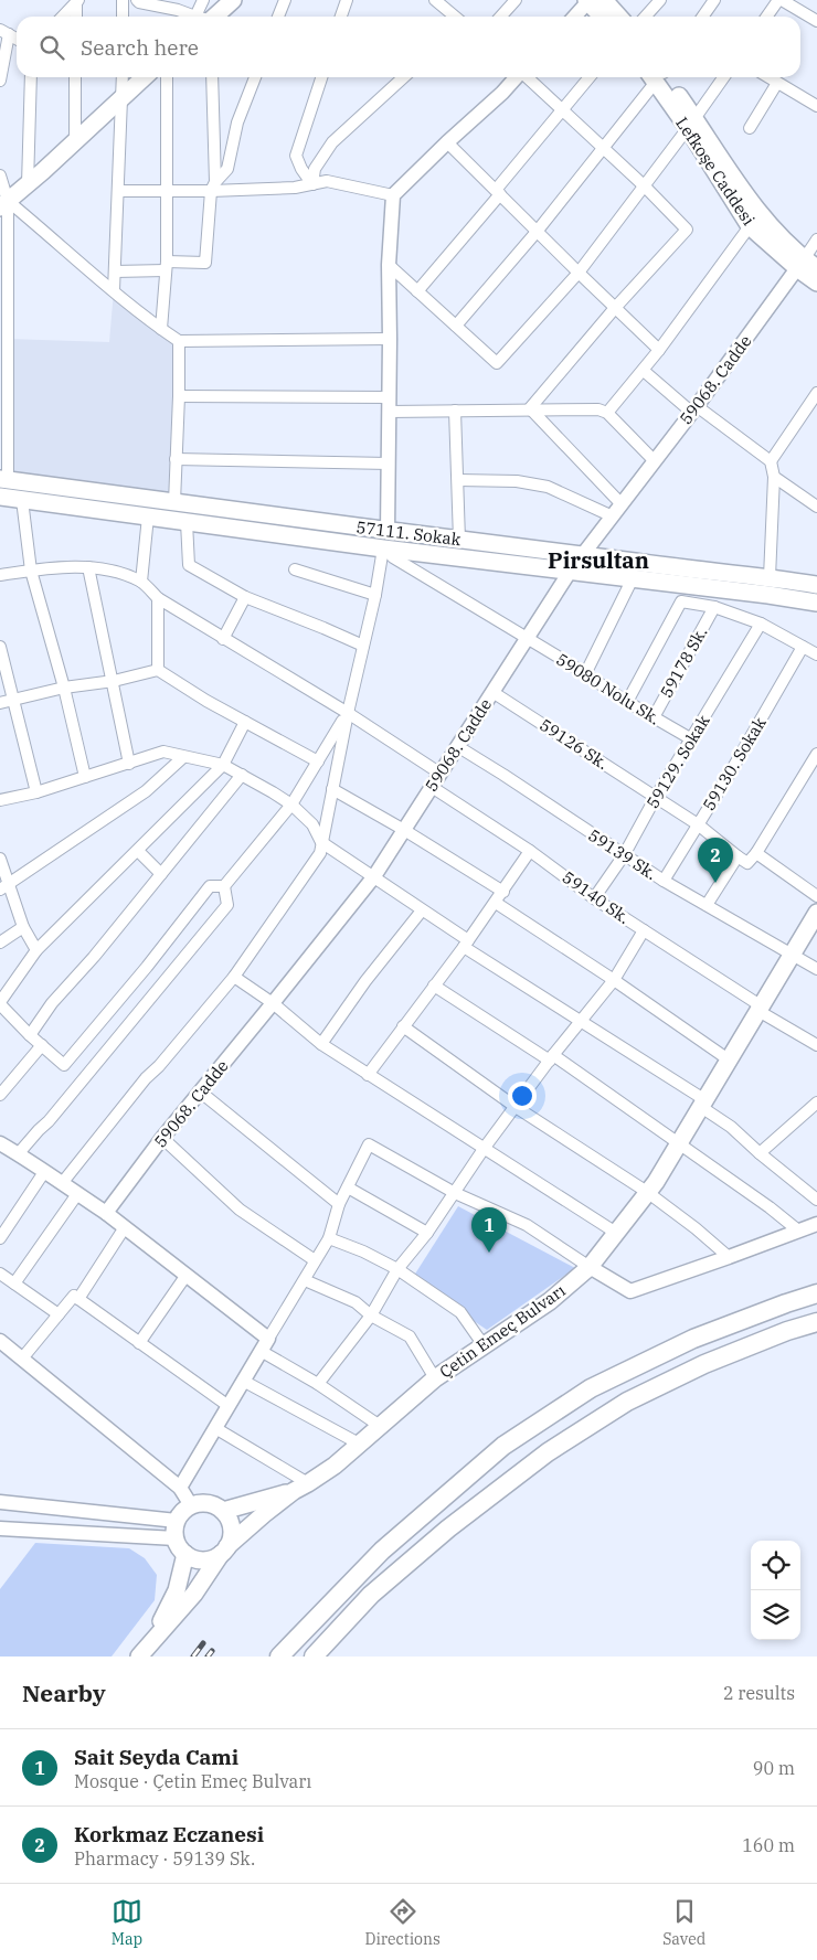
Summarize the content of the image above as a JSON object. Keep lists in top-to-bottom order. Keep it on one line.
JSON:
{"streets":{"main road":["Lefkoşe Caddesi","57111. Sokak","Çetin Emeç Bulvarı"],"street":["59068. Cadde","59178 Sk.","59080 Nolu Sk.","59126 Sk.","59129. Sokak","59130. Sokak","59139 Sk.","59140 Sk."]},"crossings":[["Lefkoşe Caddesi","59068. Cadde"],["59068. Cadde","57111. Sokak"],["59068. Cadde","59080 Nolu Sk."],["59068. Cadde","59126 Sk."],["59068. Cadde","59139 Sk."],["59068. Cadde","59140 Sk."],["59178 Sk.","59080 Nolu Sk."],["59080 Nolu Sk.","59129. Sokak"],["59126 Sk.","59129. Sokak"],["59126 Sk.","59130. Sokak"],["59129. Sokak","59139 Sk."],["59129. Sokak","59140 Sk."],["59130. Sokak","59139 Sk."],["59139 Sk.","Çetin Emeç Bulvarı"],["59140 Sk.","Çetin Emeç Bulvarı"]],"districts":["Pirsultan"],"page":{"search":"Search here","pins":["2","1"],"heading":["Nearby","2 results"],"list":[{"mark":"1","name":"Sait Seyda Cami","note":"Mosque · Çetin Emeç Bulvarı","value":"90 m"},{"mark":"2","name":"Korkmaz Eczanesi","note":"Pharmacy · 59139 Sk.","value":"160 m"}],"nav":["Map","Directions","Saved"]}}
